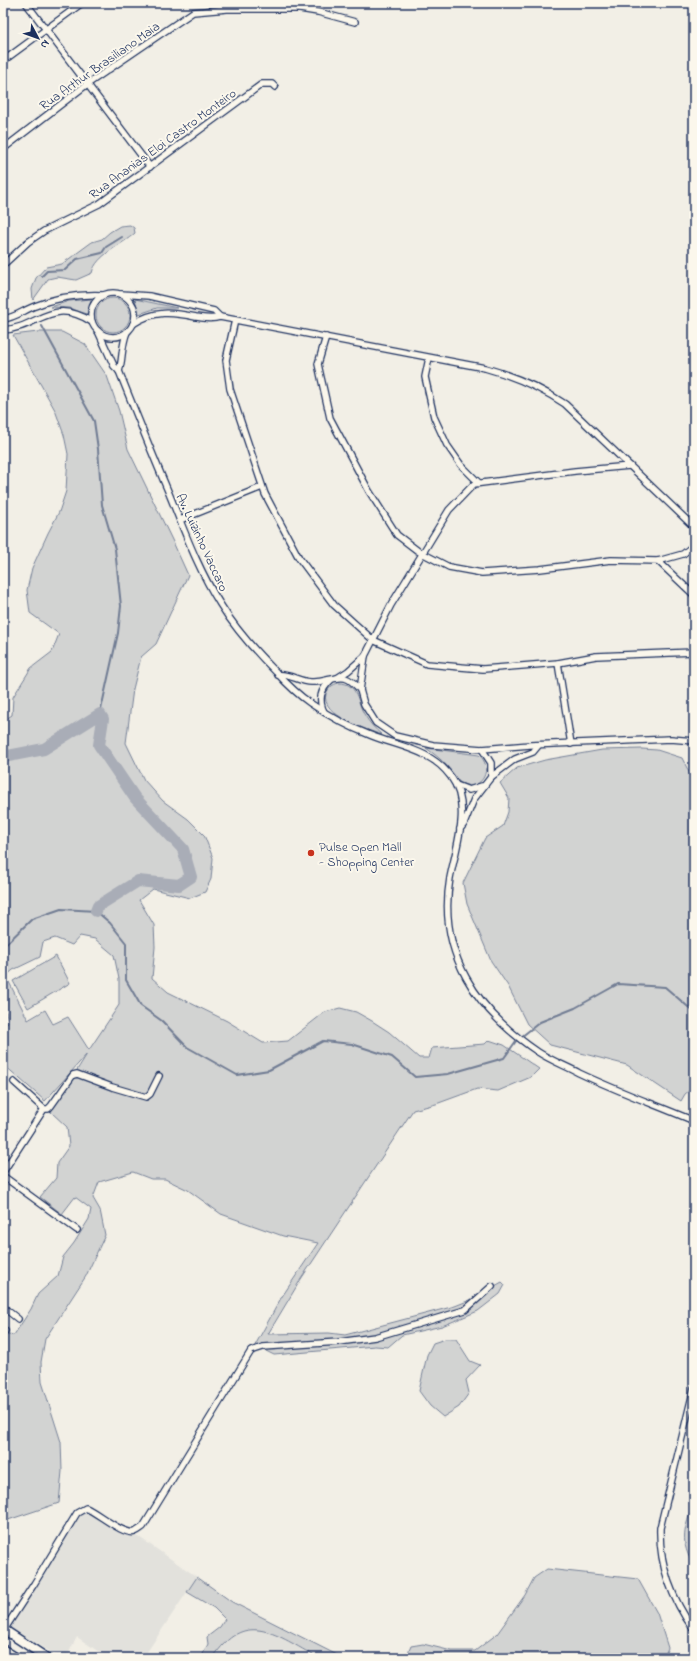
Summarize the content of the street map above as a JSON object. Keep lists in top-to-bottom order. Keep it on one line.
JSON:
{"streets":{"street":["Rua Arthur Brasiliano Maia","Rua Ananias Eloi Castro Monteiro","Av. Luizinho Vaccaro"]},"places":["Pulse Open Mall - Shopping Center"],"north":"bottom right"}
